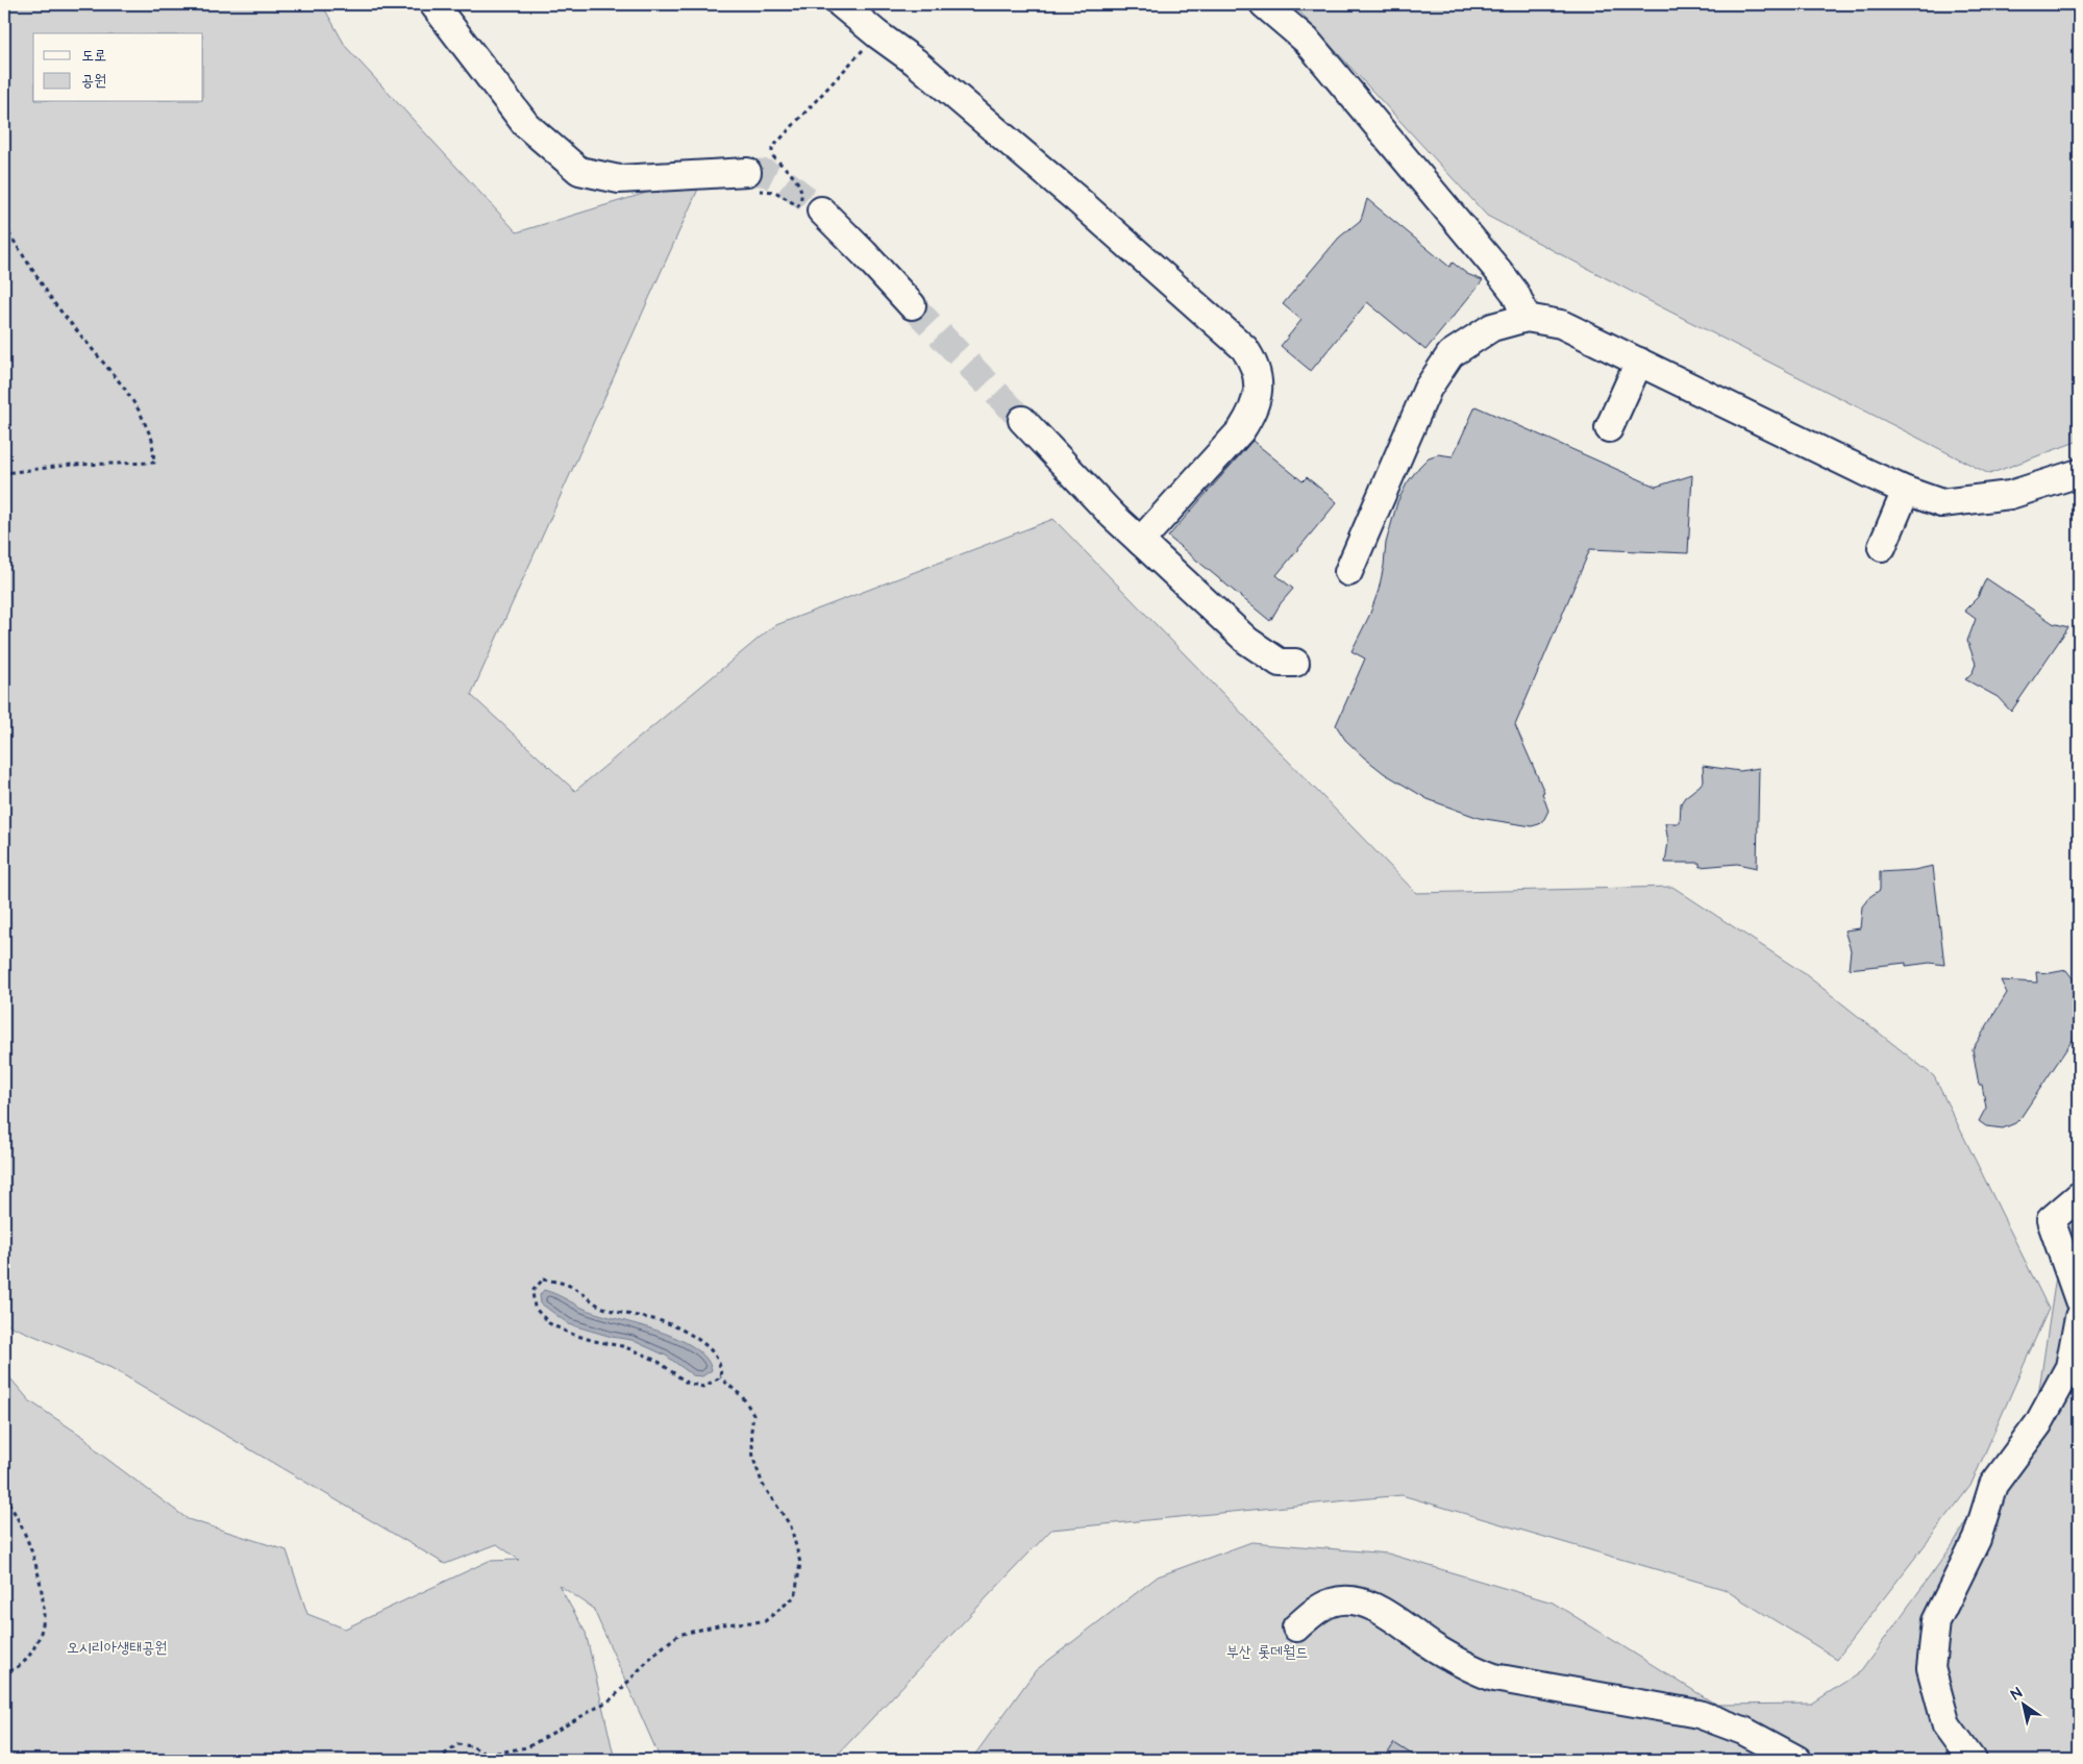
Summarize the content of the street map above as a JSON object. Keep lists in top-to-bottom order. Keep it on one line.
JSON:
{"parks":["오시리아생태공원","부산 롯데월드"],"legend":["도로","공원"],"north":"top left"}
